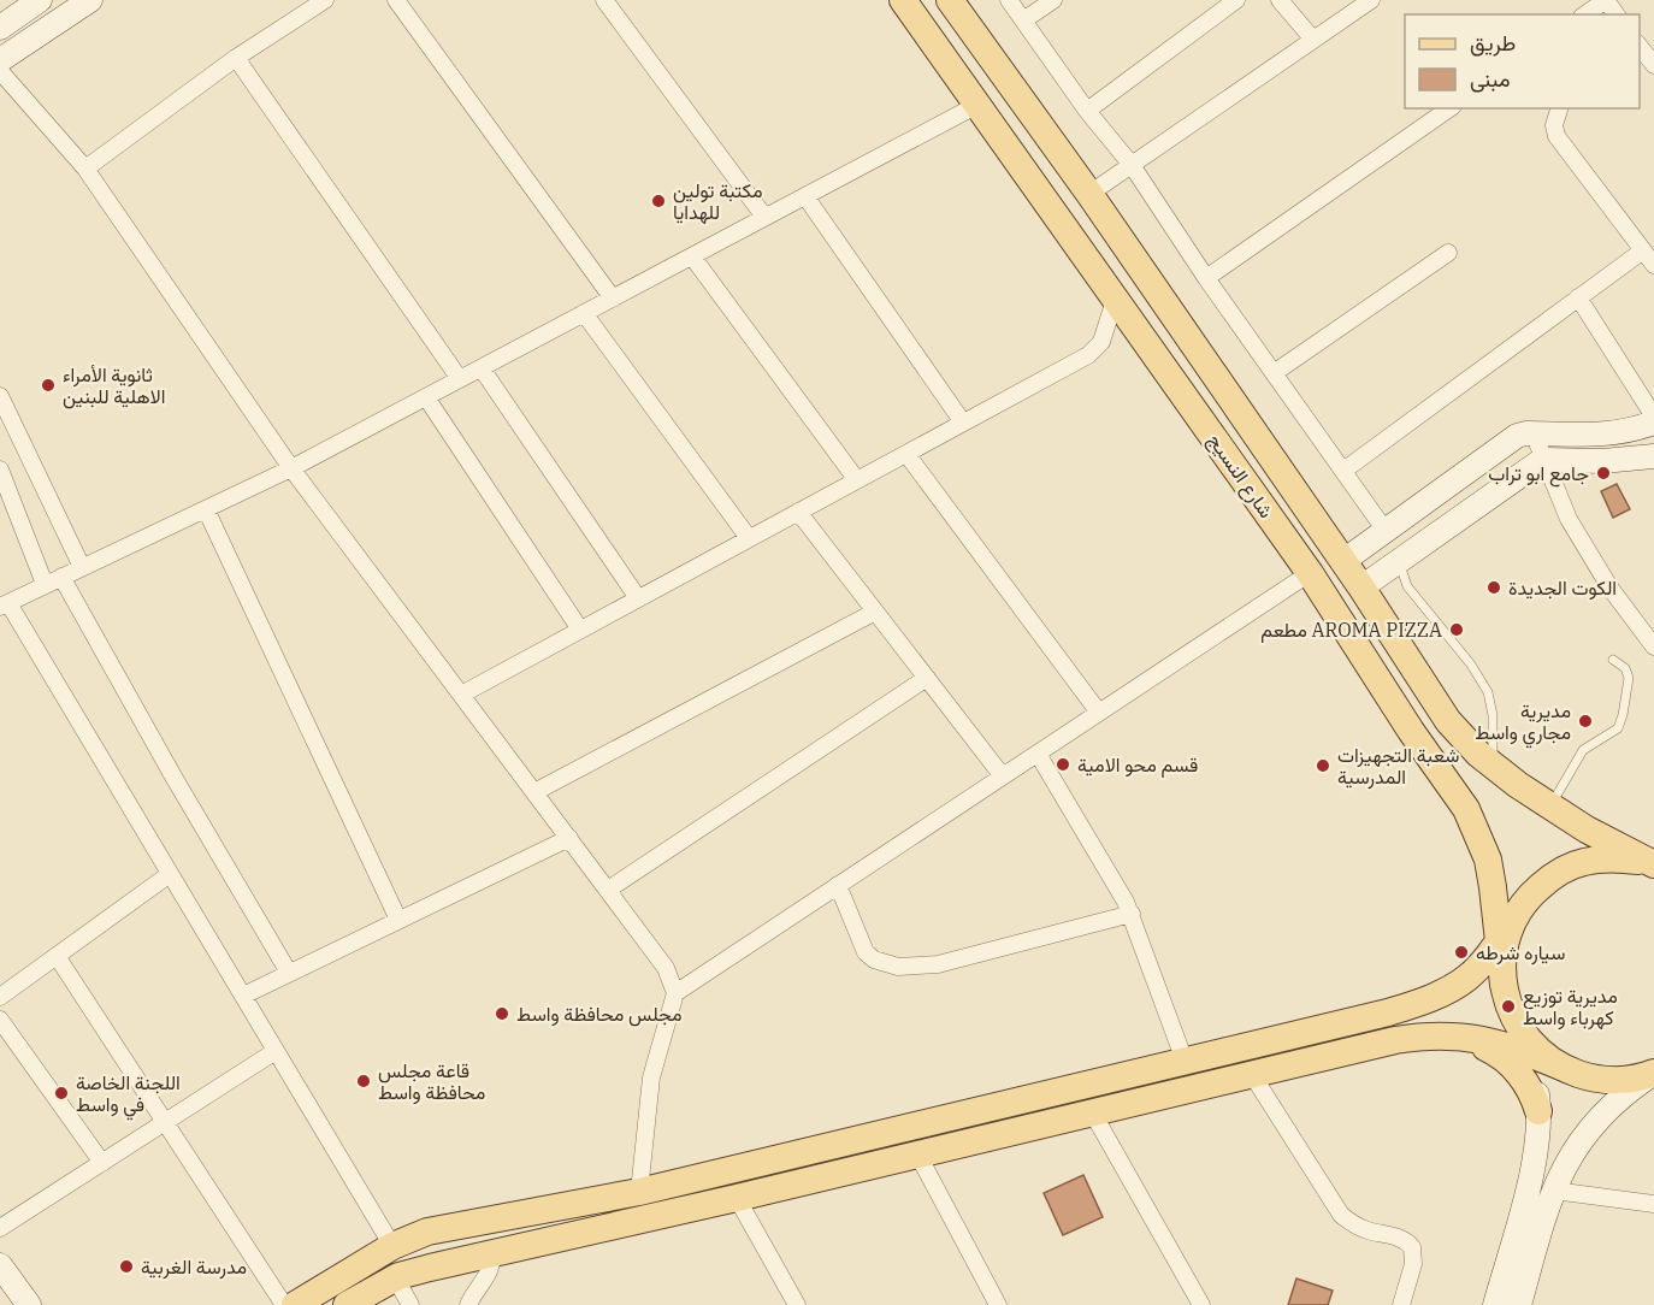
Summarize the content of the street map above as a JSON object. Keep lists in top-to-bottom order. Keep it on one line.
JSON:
{"streets":{"main road":["شارع النسيج"]},"places":["مكتبة تولين للهدايا","ثانوية الأمراء الاهلية للبنين","جامع ابو تراب","الكوت الجديدة","مطعم AROMA PIZZA","مديرية مجاري واسط","قسم محو الامية","شعبة التجهيزات المدرسية","سياره شرطه","مديرية توزيع كهرباء واسط","مجلس محافظة واسط","قاعة مجلس محافظة واسط","اللجنة الخاصة في واسط","مدرسة الغربية"],"legend":["طريق","مبنى"]}
